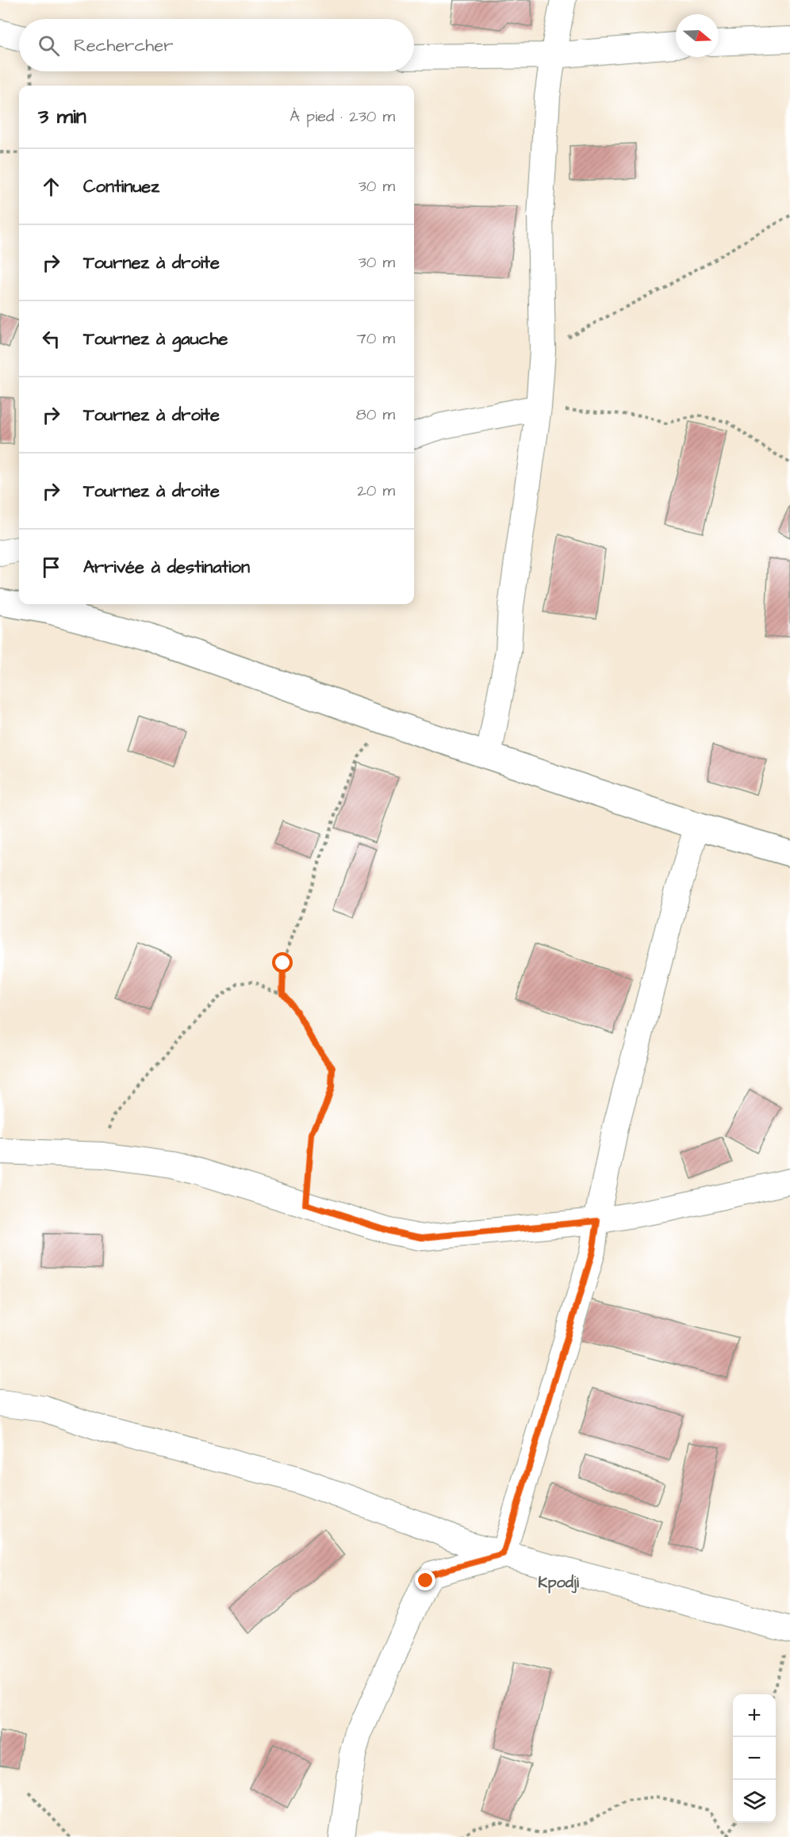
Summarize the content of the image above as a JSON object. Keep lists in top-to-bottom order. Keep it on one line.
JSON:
{"districts":["Kpodji"],"north":"right","page":{"search":"Rechercher","heading":["3 min","À pied · 230 m"],"list":[["Continuez","30 m"],["Tournez à droite","30 m"],["Tournez à gauche","70 m"],["Tournez à droite","80 m"],["Tournez à droite","20 m"],"Arrivée à destination"],"map_buttons":["+","−"]}}
